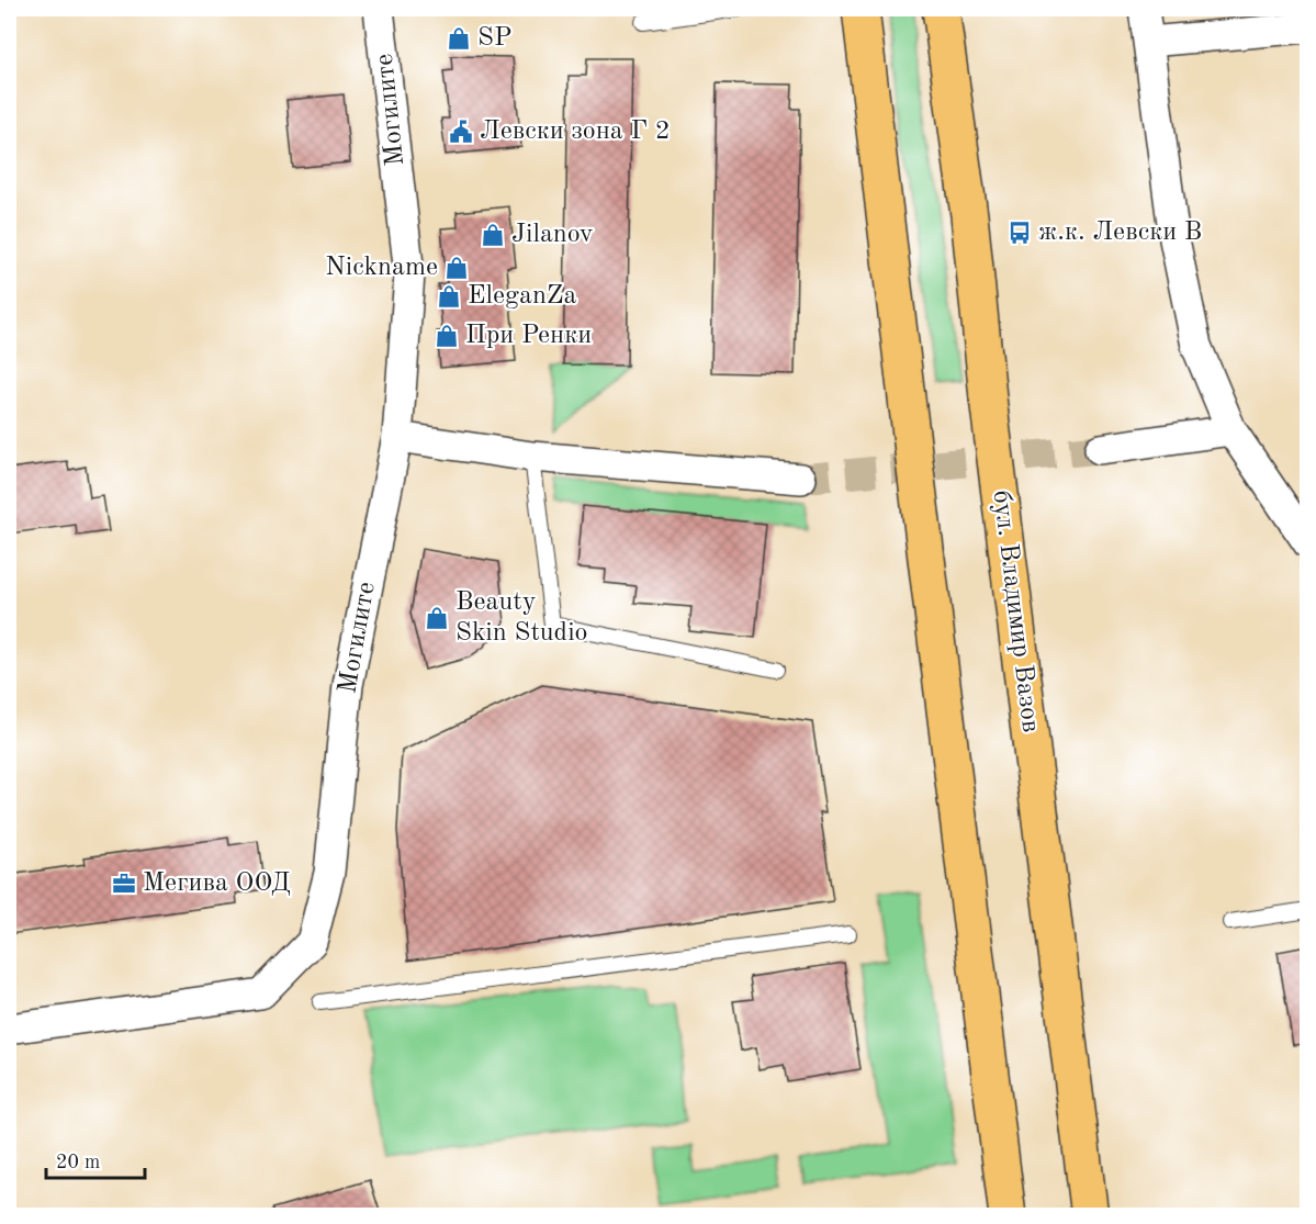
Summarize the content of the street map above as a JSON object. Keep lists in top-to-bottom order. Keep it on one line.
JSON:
{"streets":{"main road":["бул. Владимир Вазов"],"street":["Могилите"]},"places":{"shop":["SP","Jilanov","Nickname","EleganZa","При Ренки","Beauty Skin Studio"],"public building":["Левски зона Г 2"],"bus stop":["ж.к. Левски В"],"office":["Мегива ООД"]},"scale_bar":"20 m"}
